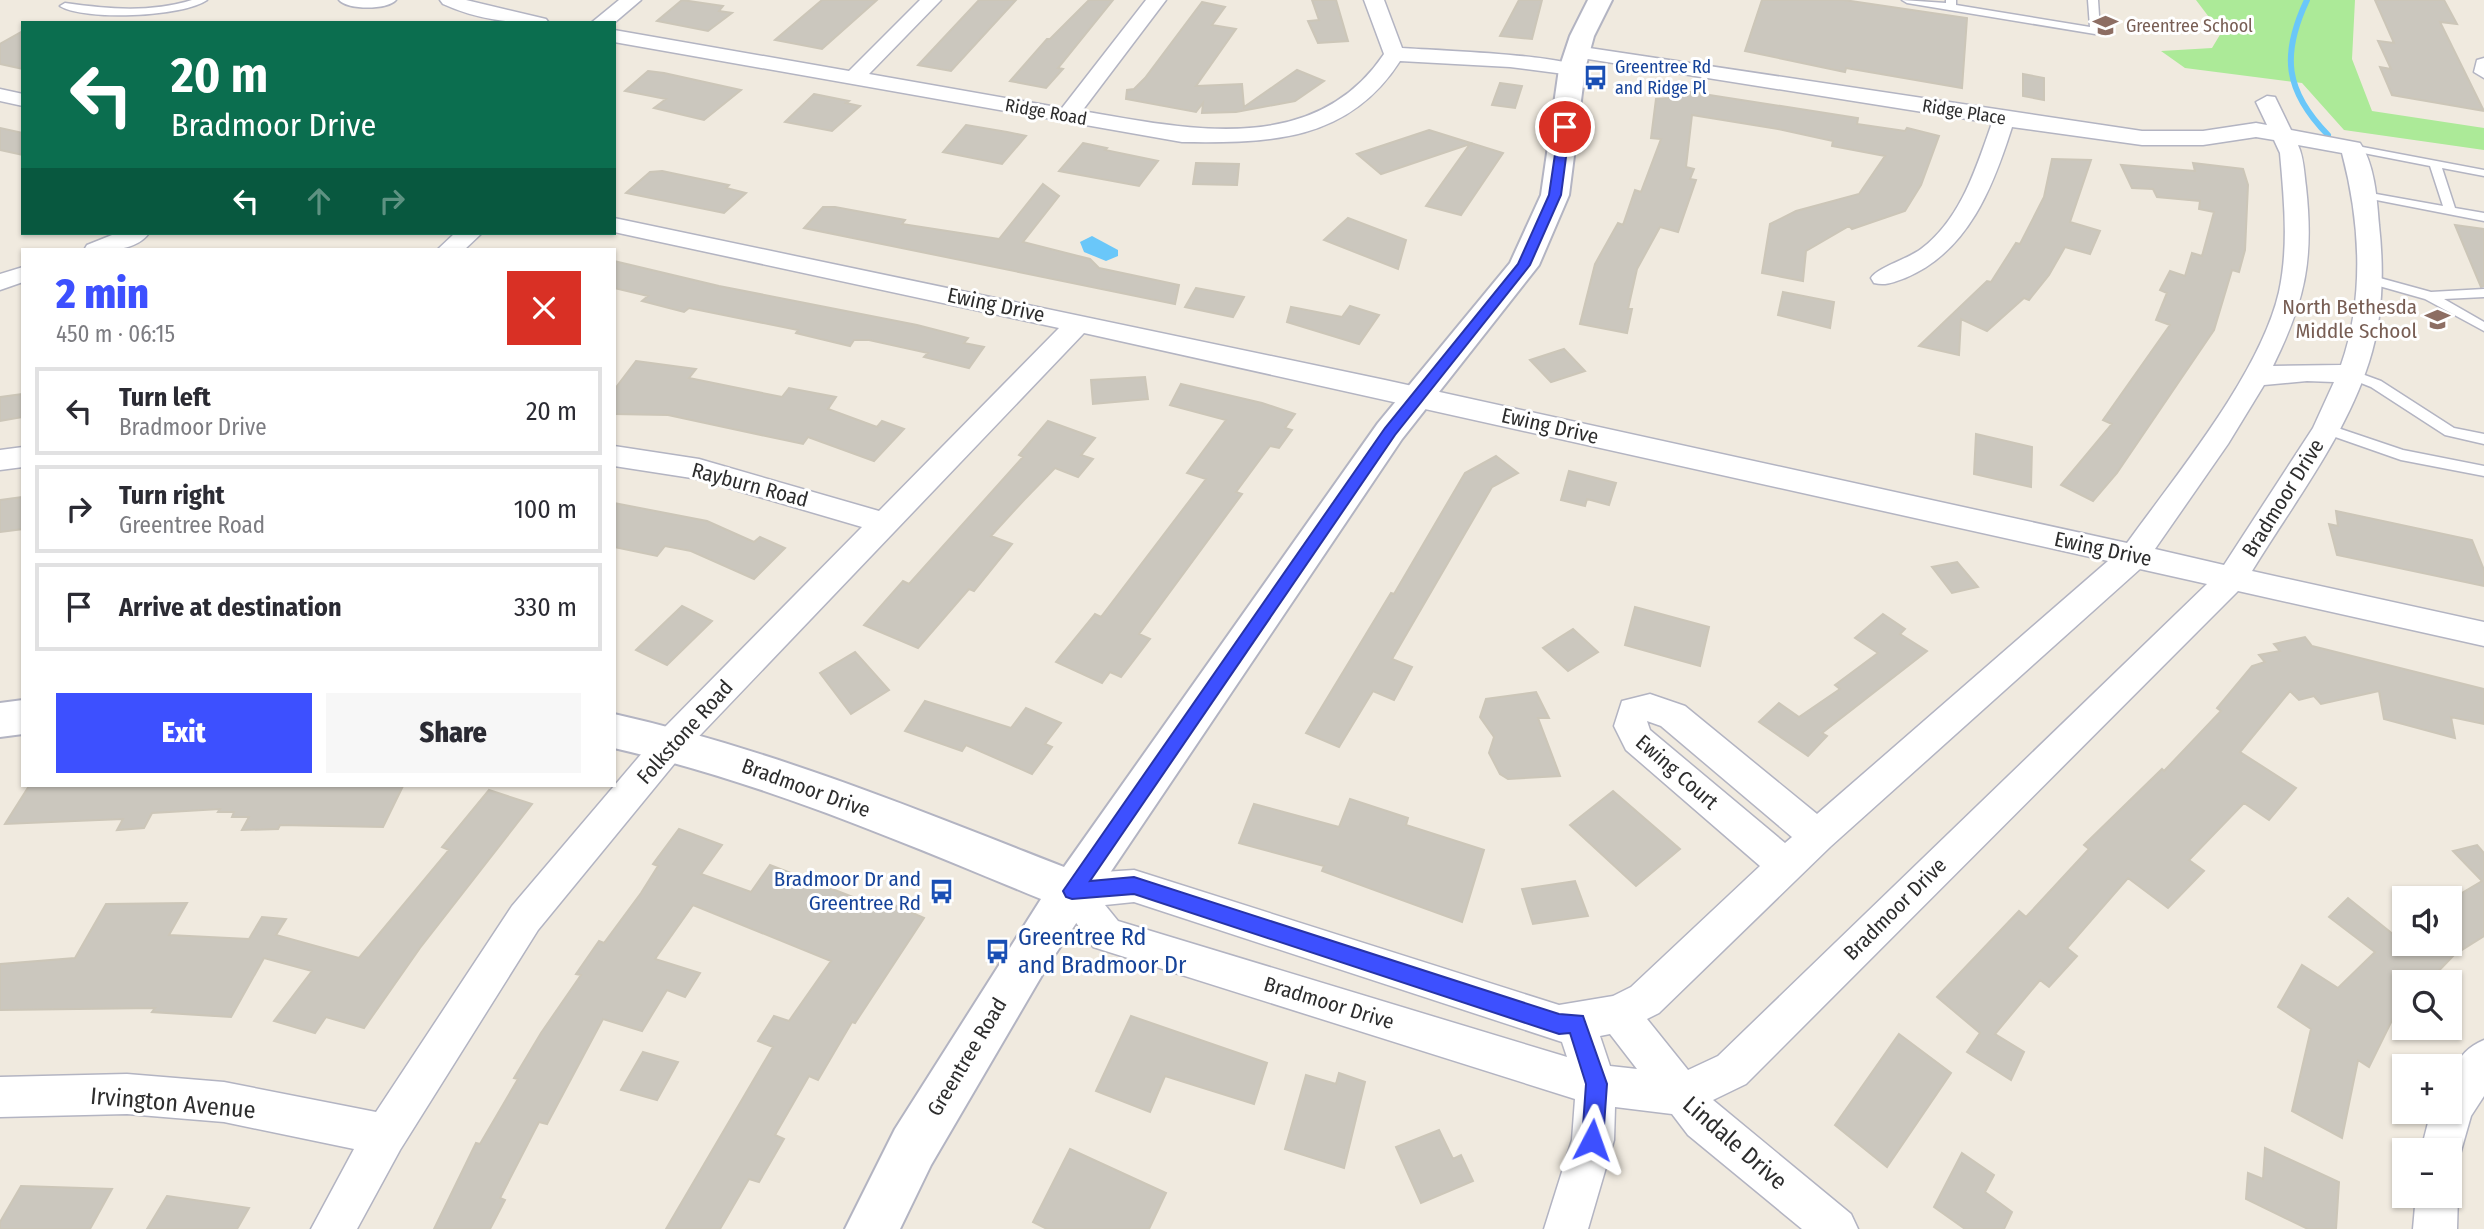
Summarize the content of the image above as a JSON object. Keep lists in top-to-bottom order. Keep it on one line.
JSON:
{"streets":{"street":["Ridge Road","Ridge Place","Ewing Drive","Rayburn Road","Bradmoor Drive","Folkstone Road","Ewing Court","Greentree Road","Irvington Avenue","Lindale Drive"]},"crossings":[["Ridge Road","Ridge Place"],["Ridge Place","Bradmoor Drive"],["Ridge Place","Greentree Road"],["Ewing Drive","Bradmoor Drive"],["Ewing Drive","Folkstone Road"],["Ewing Drive","Greentree Road"],["Rayburn Road","Folkstone Road"],["Bradmoor Drive","Folkstone Road"],["Bradmoor Drive","Ewing Court"],["Bradmoor Drive","Greentree Road"],["Bradmoor Drive","Lindale Drive"],["Folkstone Road","Irvington Avenue"]],"places":{"school or university":["Greentree School","North Bethesda Middle School"],"bus stop":["Greentree Rd and Ridge Pl","Bradmoor Dr and Greentree Rd","Greentree Rd and Bradmoor Dr"]},"page":{"turn":["20 m","Bradmoor Drive"],"heading":["2 min","450 m · 06:15"],"list":[{"name":"Turn left","note":"Bradmoor Drive","value":"20 m"},{"name":"Turn right","note":"Greentree Road","value":"100 m"},{"name":"Arrive at destination","value":"330 m"}],"buttons":["Exit","Share"],"map_buttons":["+","−"]}}
